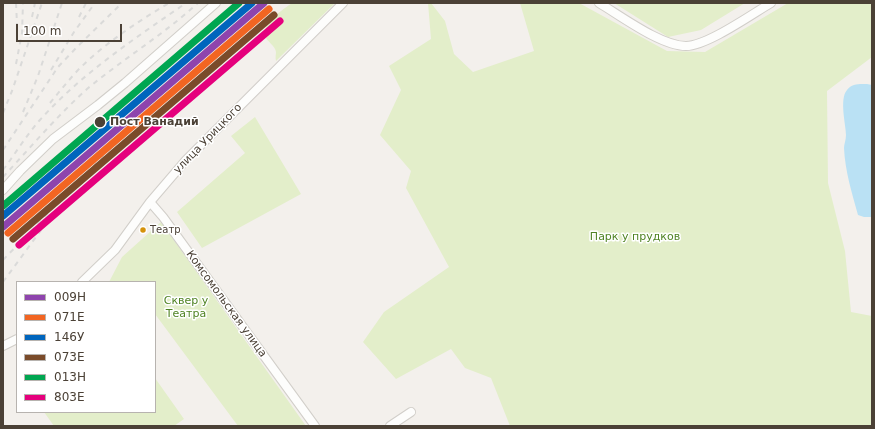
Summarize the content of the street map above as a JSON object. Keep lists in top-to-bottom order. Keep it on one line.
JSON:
{"streets":{"street":["улица Урицкого","Комсомольская улица"]},"crossings":[["улица Урицкого","Комсомольская улица"]],"parks":["Парк у прудков","Сквер у Театра"],"places":["Пост Ванадий","Театр"],"lines":["transit line 009Н","transit line 146У","transit line 013Н","transit line 071Е","transit line 073Е","transit line 803Е"],"legend":["009Н","071Е","146У","073Е","013Н","803Е"],"scale_bar":"100 m"}
